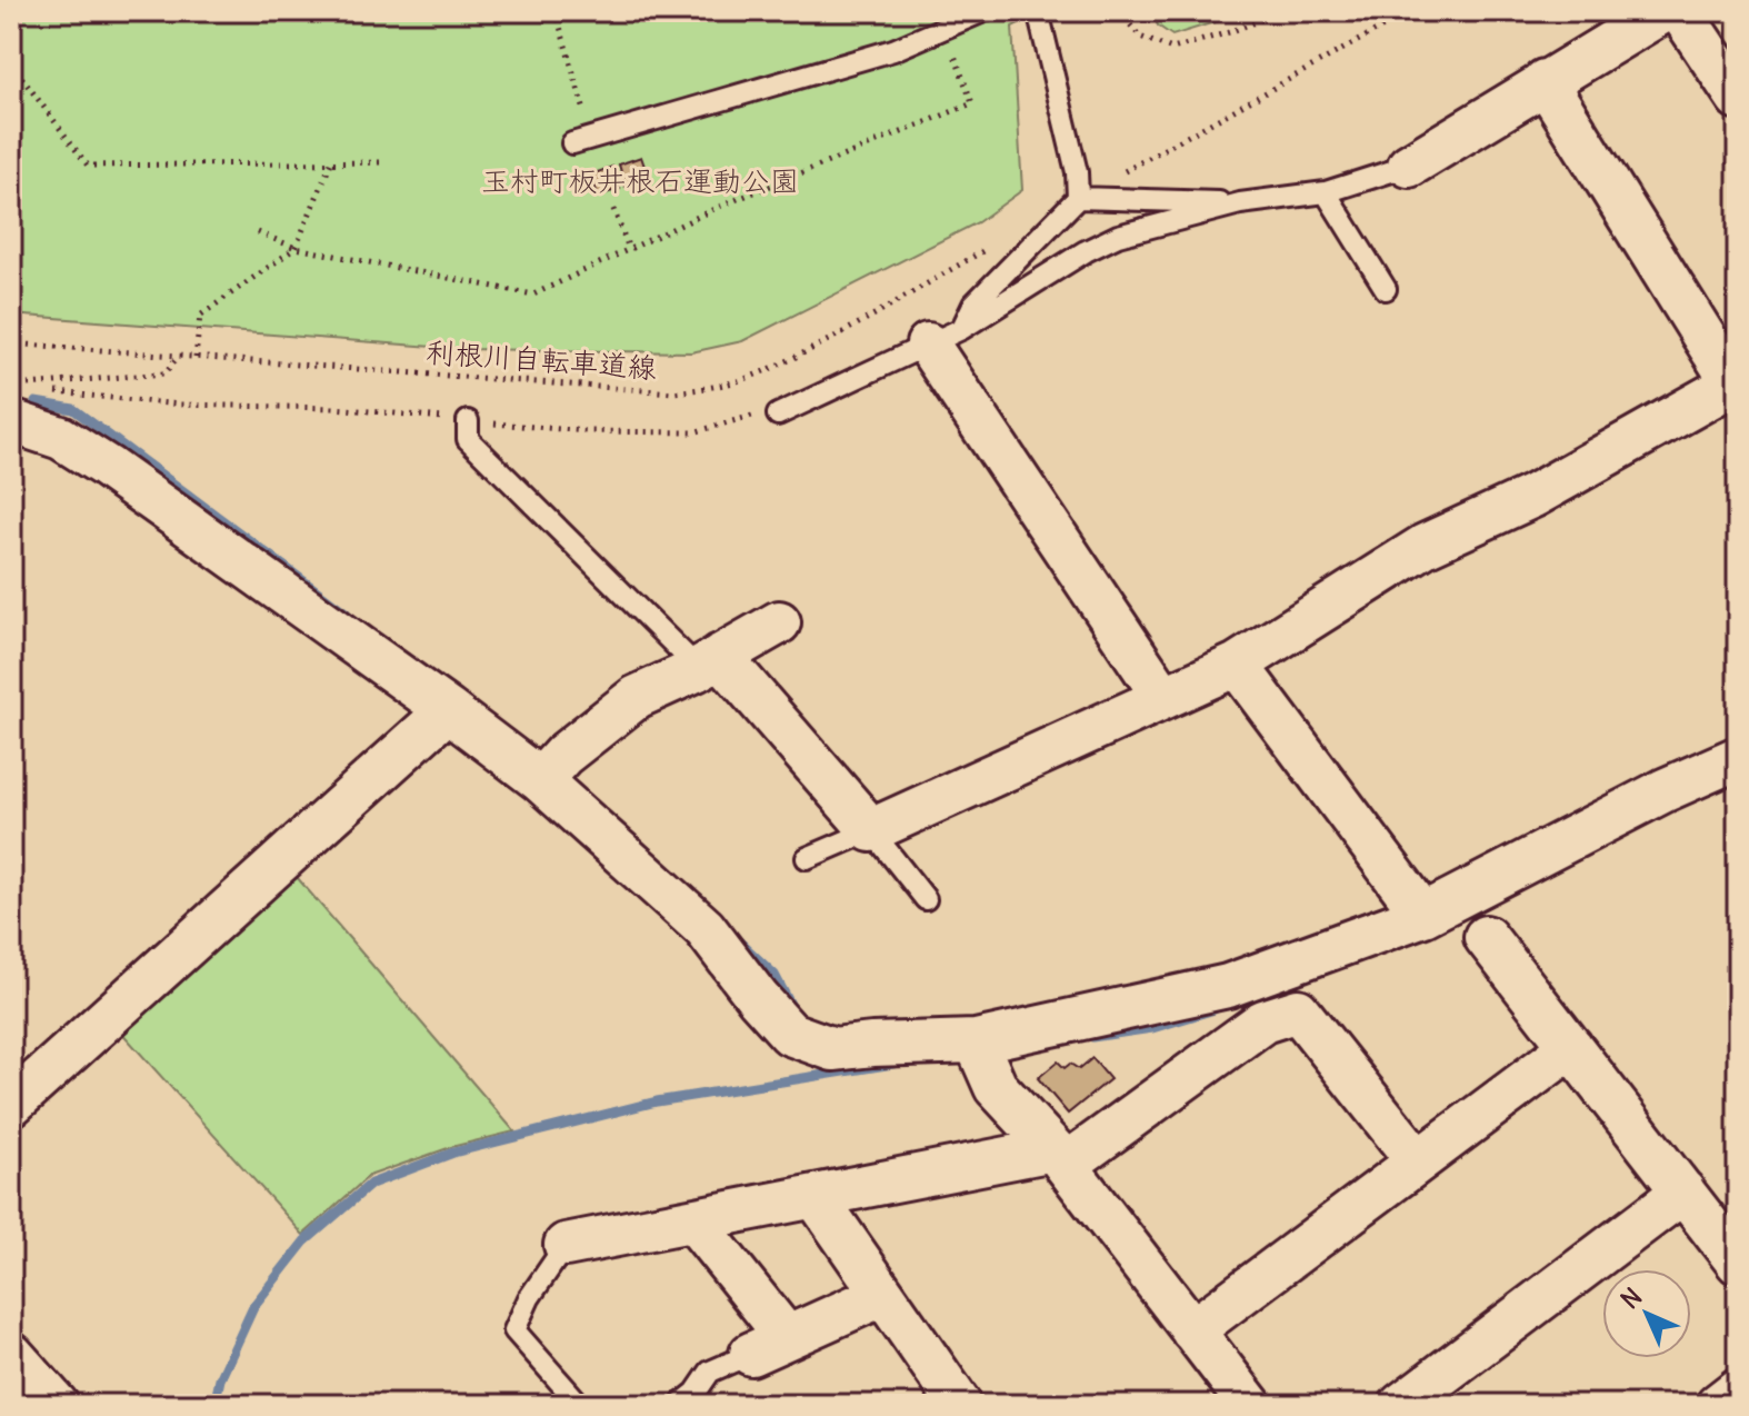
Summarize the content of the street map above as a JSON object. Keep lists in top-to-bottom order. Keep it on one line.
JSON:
{"streets":{"path":["利根川自転車道線"]},"parks":["玉村町板井根石運動公園"],"north":"top left"}
